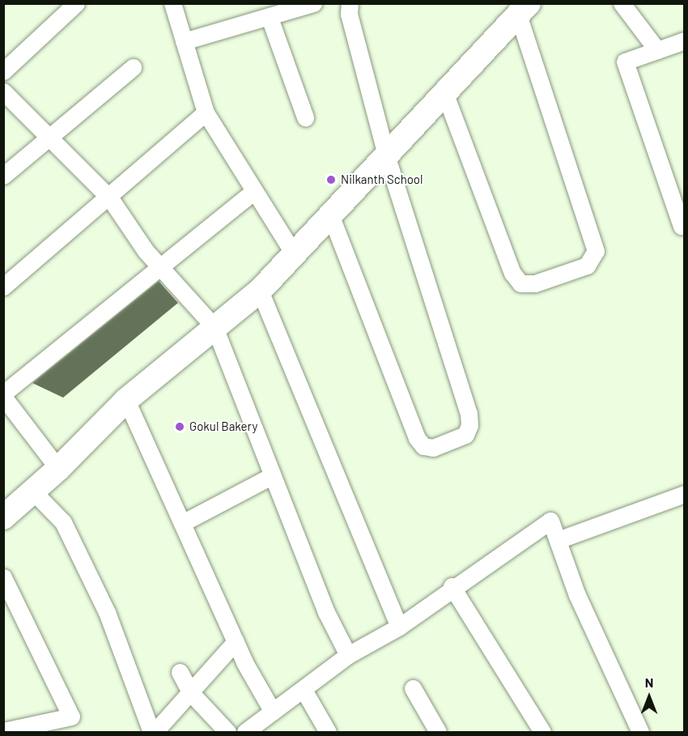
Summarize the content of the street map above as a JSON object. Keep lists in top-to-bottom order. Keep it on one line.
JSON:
{"places":["Nilkanth School","Gokul Bakery"],"north":"top"}
